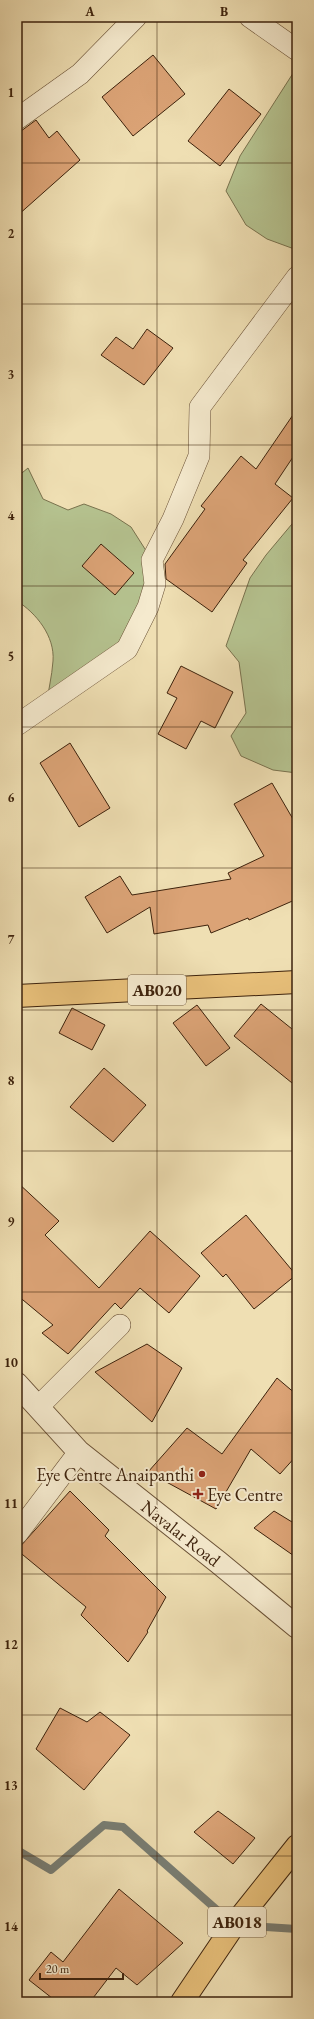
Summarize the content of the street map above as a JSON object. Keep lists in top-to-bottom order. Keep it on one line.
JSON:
{"streets":{"main road":["AB020","AB018"],"street":["Navalar Road"]},"places":{"other":["Eye Centre Anaipanthi"],"health":["Eye Centre"]},"scale_bar":"20 m","grid":{"columns":["A","B"],"rows":["1","2","3","4","5","6","7","8","9","10","11","12","13","14"]}}
